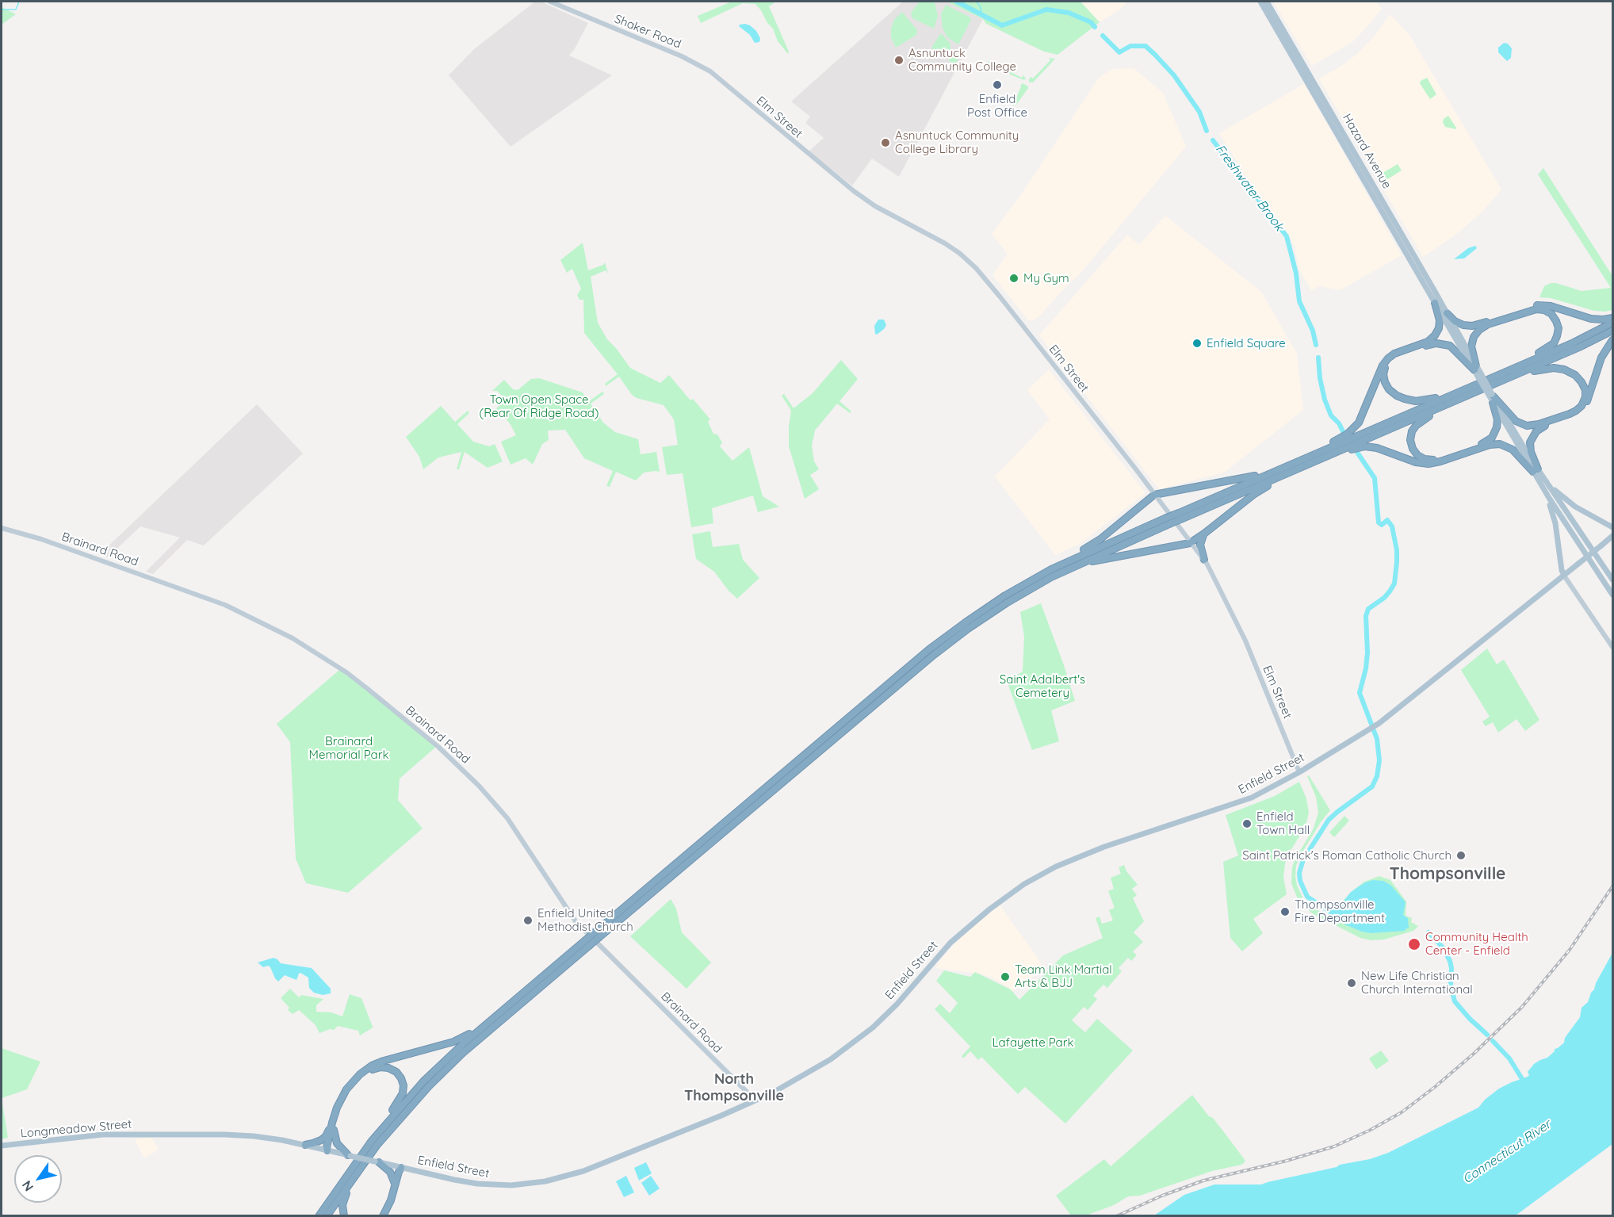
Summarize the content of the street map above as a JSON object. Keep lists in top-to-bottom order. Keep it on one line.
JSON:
{"streets":{"main road":["Shaker Road","Elm Street","Hazard Avenue","Brainard Road","Enfield Street","Longmeadow Street"]},"crossings":[["Shaker Road","Elm Street"],["Elm Street","Enfield Street"],["Brainard Road","Enfield Street"],["Enfield Street","Longmeadow Street"]],"districts":["Thompsonville","North Thompsonville"],"water":["Freshwater Brook","Connecticut River"],"parks":["Town Open Space (Rear Of Ridge Road)","Saint Adalbert's Cemetery","Brainard Memorial Park","Lafayette Park"],"places":["Asnuntuck Community College","Enfield Post Office","Asnuntuck Community College Library","My Gym","Enfield Square","Enfield Town Hall","Saint Patrick's Roman Catholic Church","Thompsonville Fire Department","Enfield United Methodist Church","Community Health Center - Enfield","Team Link Martial Arts & BJJ","New Life Christian Church International"],"north":"bottom left"}
